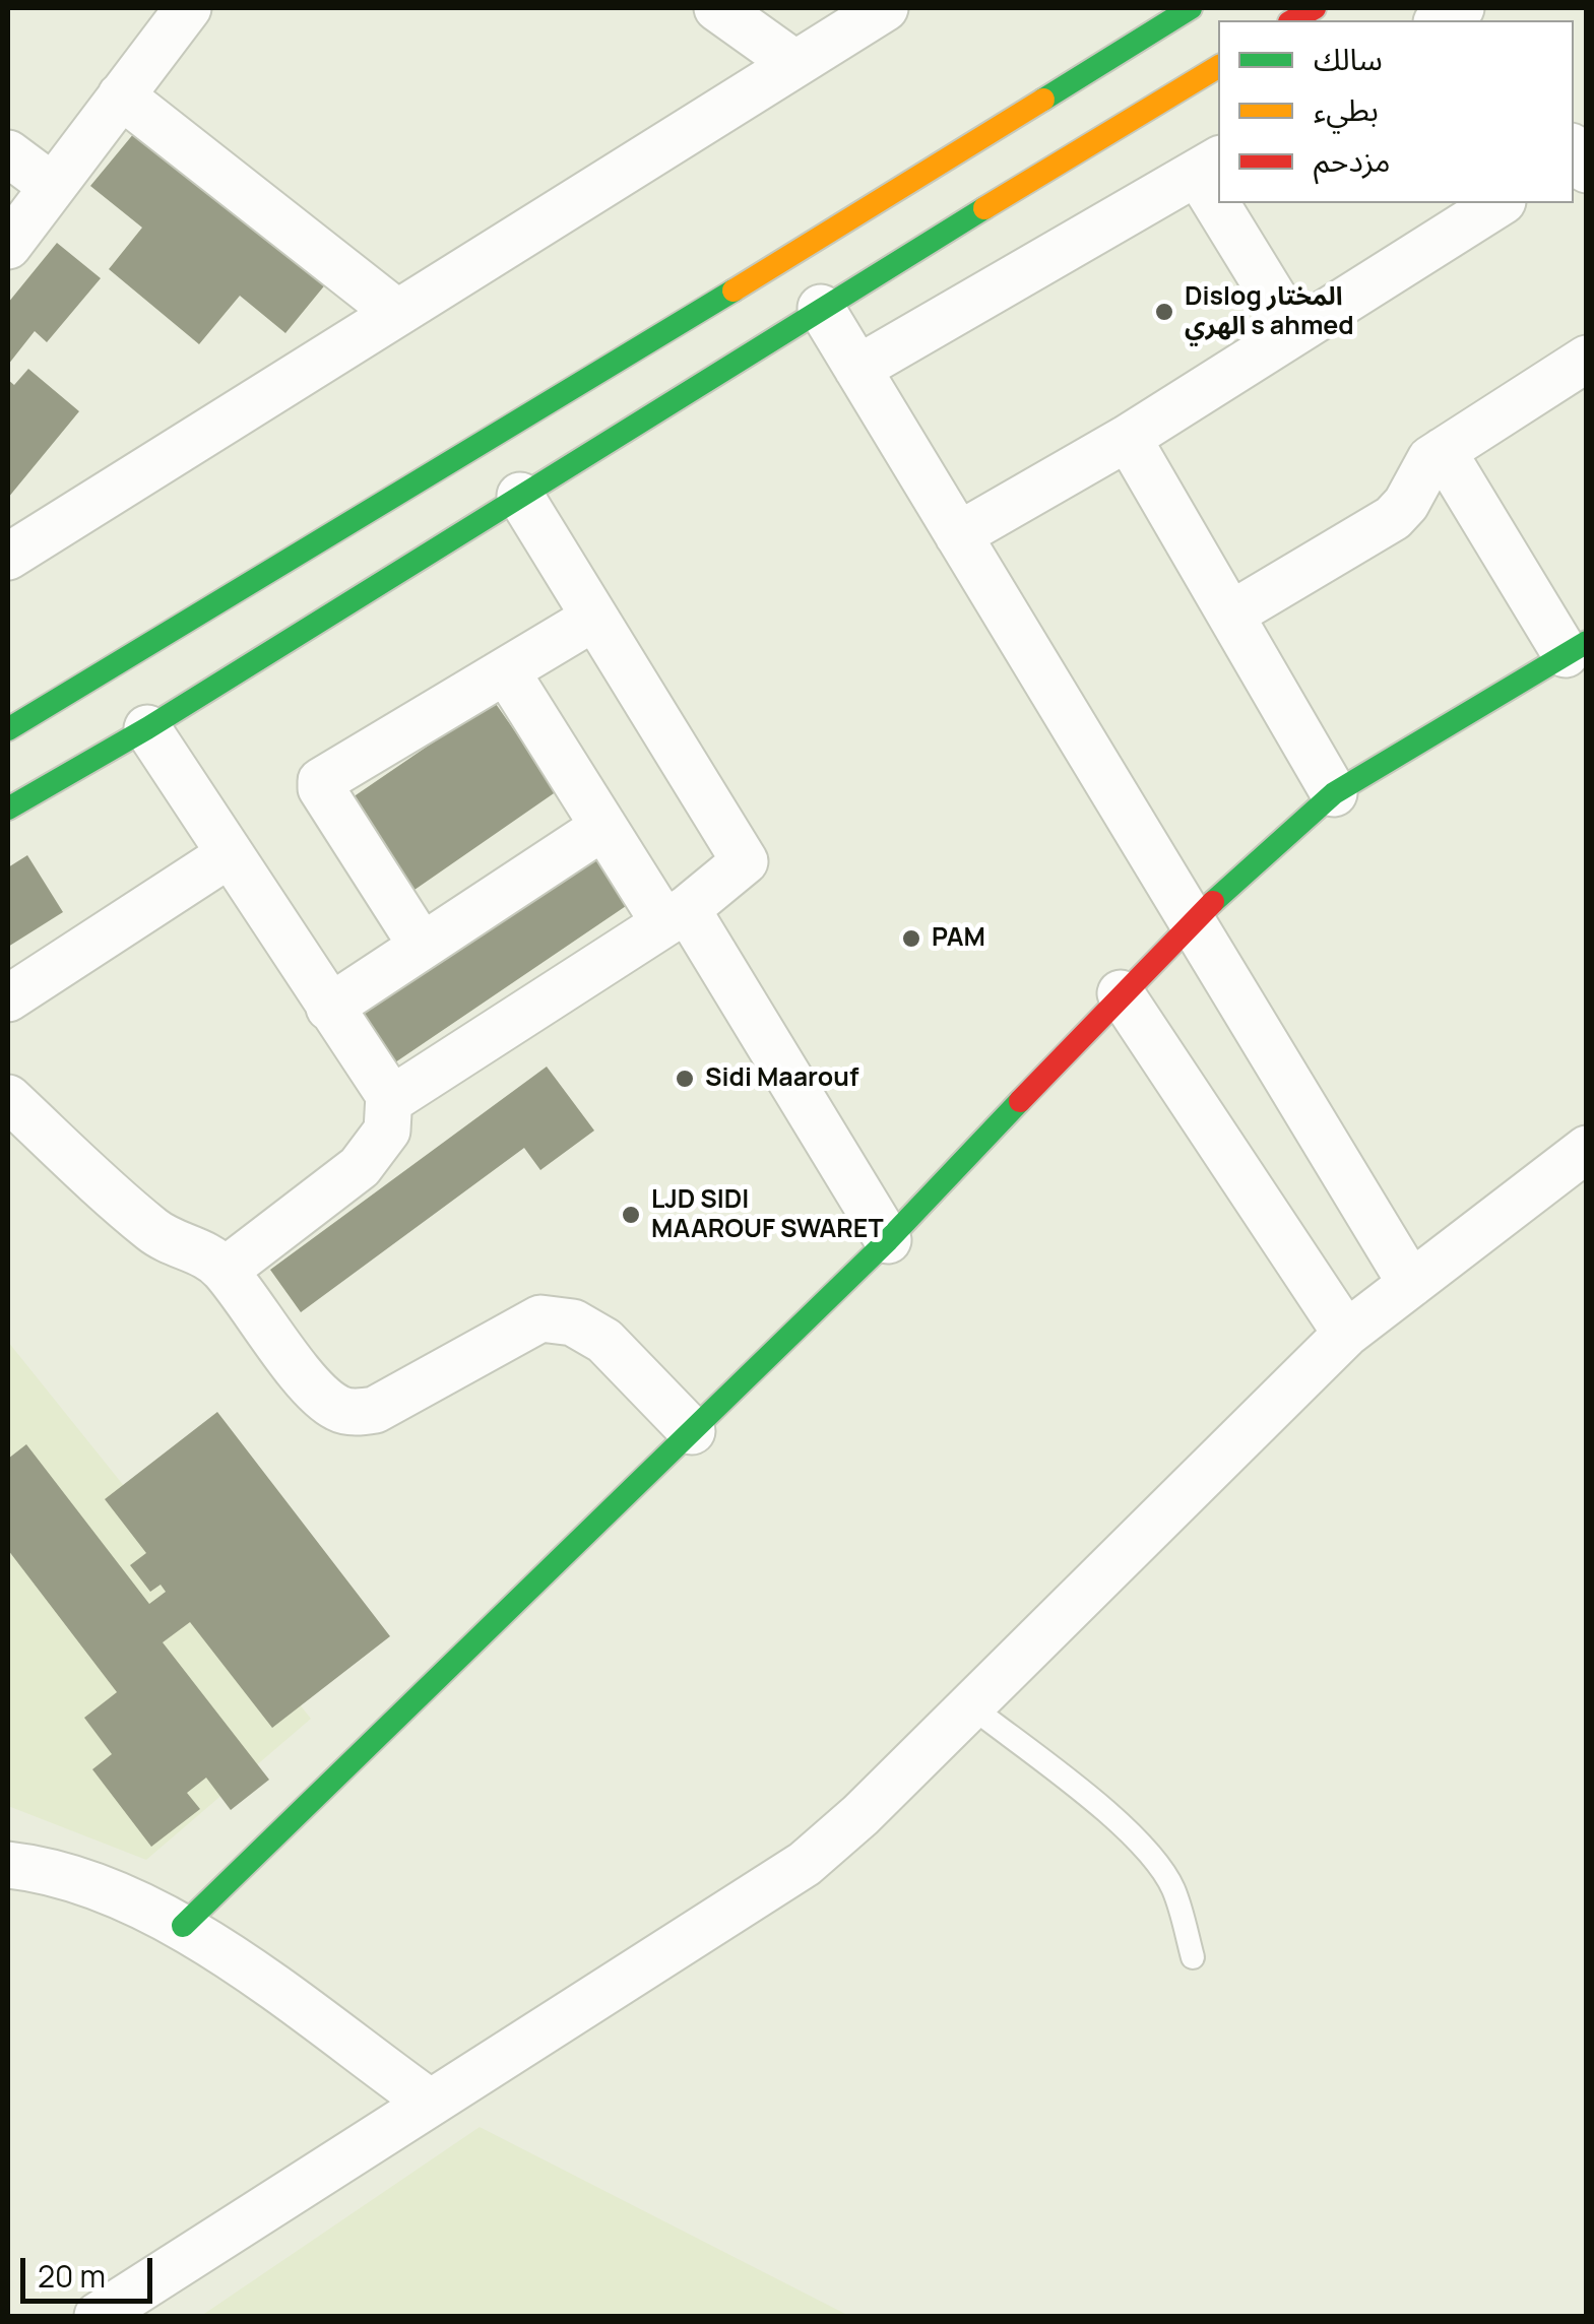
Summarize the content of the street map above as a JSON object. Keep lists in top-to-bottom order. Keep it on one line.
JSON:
{"places":["Dislog المختار الهري s ahmed","PAM","Sidi Maarouf","LJD SIDI MAAROUF SWARET"],"legend":["سالك","بطيء","مزدحم"],"scale_bar":"20 m"}
